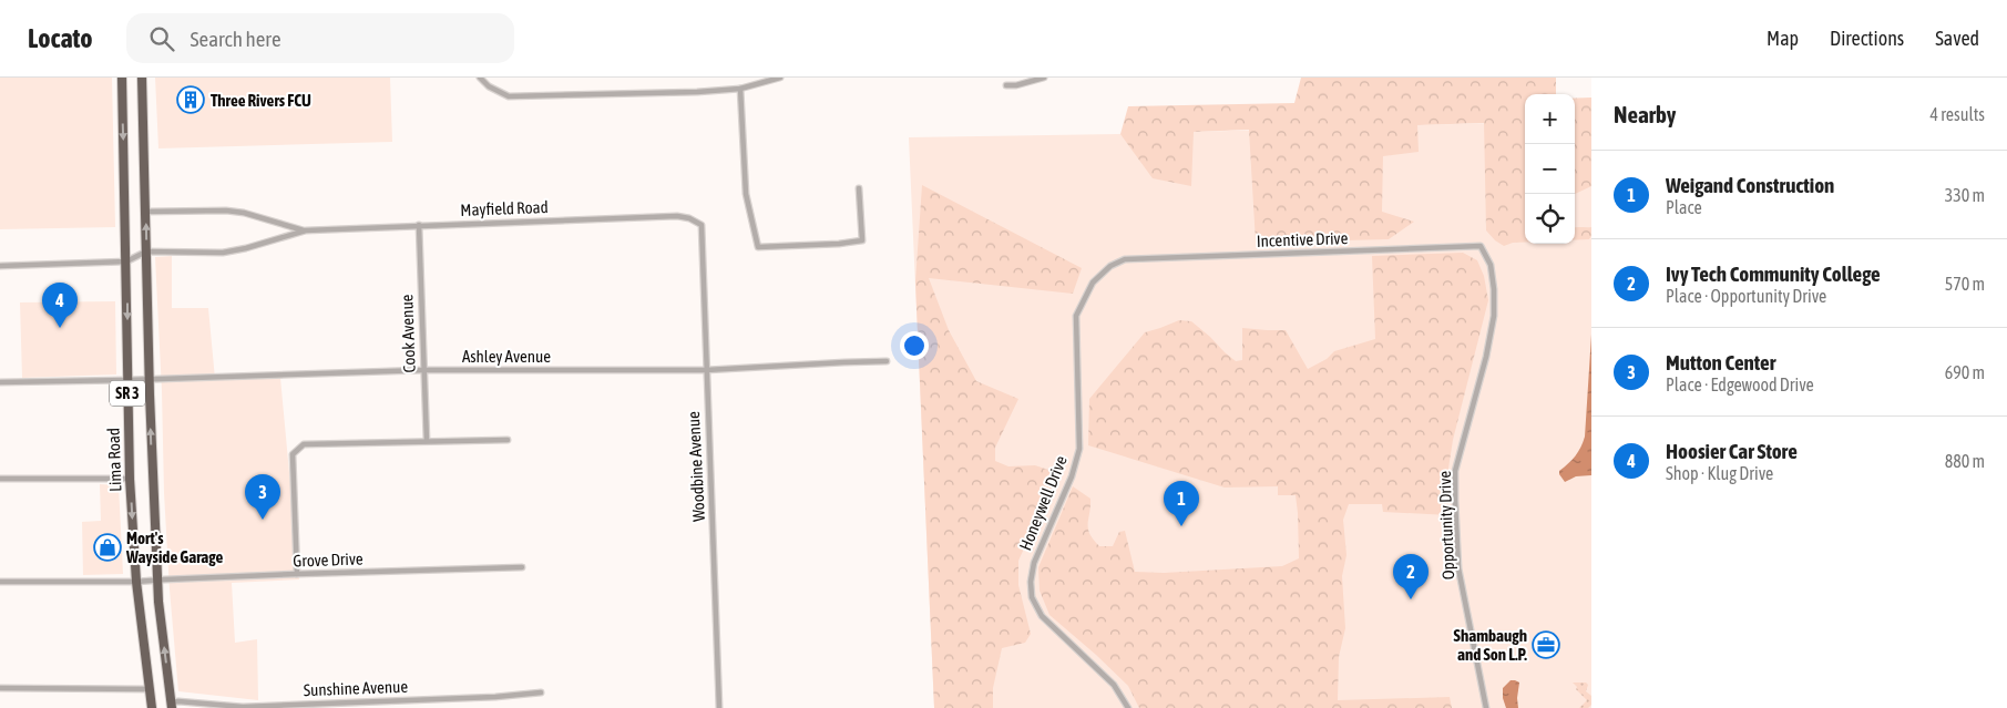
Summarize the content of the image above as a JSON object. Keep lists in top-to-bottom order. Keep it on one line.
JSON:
{"streets":{"highway":["SR 3","Lima Road"],"street":["Mayfield Road","Incentive Drive","Cook Avenue","Ashley Avenue","Woodbine Avenue","Honeywell Drive","Opportunity Drive","Grove Drive","Sunshine Avenue"]},"crossings":[["Mayfield Road","Cook Avenue"],["Mayfield Road","Woodbine Avenue"],["Incentive Drive","Honeywell Drive"],["Incentive Drive","Opportunity Drive"],["Cook Avenue","Ashley Avenue"],["Ashley Avenue","SR 3"],["Ashley Avenue","Lima Road"],["Ashley Avenue","Woodbine Avenue"],["SR 3","Grove Drive"],["SR 3","Sunshine Avenue"],["Lima Road","Grove Drive"]],"places":{"building":["Three Rivers FCU"],"shop":["Mort's Wayside Garage"],"office":["Shambaugh and Son L.P."]},"page":{"header":"Locato","search":"Search here","nav":["Map","Directions","Saved"],"heading":["Nearby","4 results"],"map_buttons":["+","−"],"list":[{"mark":"1","name":"Weigand Construction","note":"Place","value":"330 m"},{"mark":"2","name":"Ivy Tech Community College","note":"Place · Opportunity Drive","value":"570 m"},{"mark":"3","name":"Mutton Center","note":"Place · Edgewood Drive","value":"690 m"},{"mark":"4","name":"Hoosier Car Store","note":"Shop · Klug Drive","value":"880 m"}],"pins":["4","3","1","2"]}}
